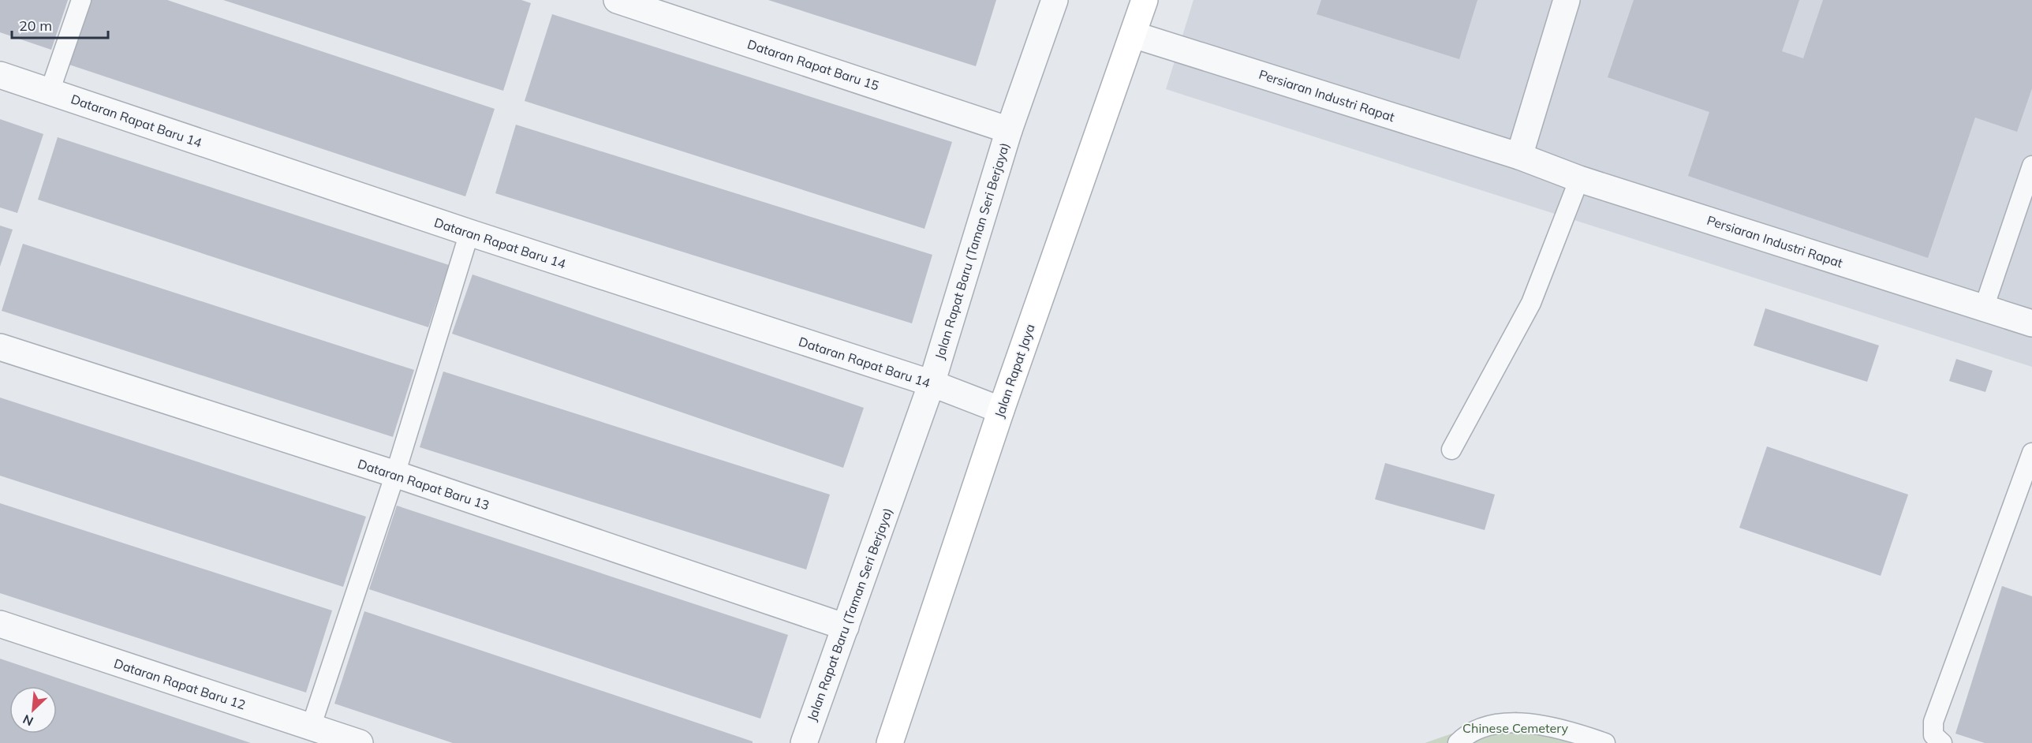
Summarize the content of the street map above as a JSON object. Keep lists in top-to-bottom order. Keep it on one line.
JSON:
{"streets":{"street":["Dataran Rapat Baru 15","Persiaran Industri Rapat","Dataran Rapat Baru 14","Jalan Rapat Baru (Taman Seri Berjaya)","Jalan Rapat Jaya","Dataran Rapat Baru 13","Dataran Rapat Baru 12"]},"crossings":[["Dataran Rapat Baru 15","Jalan Rapat Baru (Taman Seri Berjaya)"],["Persiaran Industri Rapat","Jalan Rapat Jaya"],["Dataran Rapat Baru 14","Jalan Rapat Baru (Taman Seri Berjaya)"],["Dataran Rapat Baru 14","Jalan Rapat Jaya"],["Jalan Rapat Baru (Taman Seri Berjaya)","Dataran Rapat Baru 13"]],"parks":["Chinese Cemetery"],"scale_bar":"20 m","north":"bottom left"}
